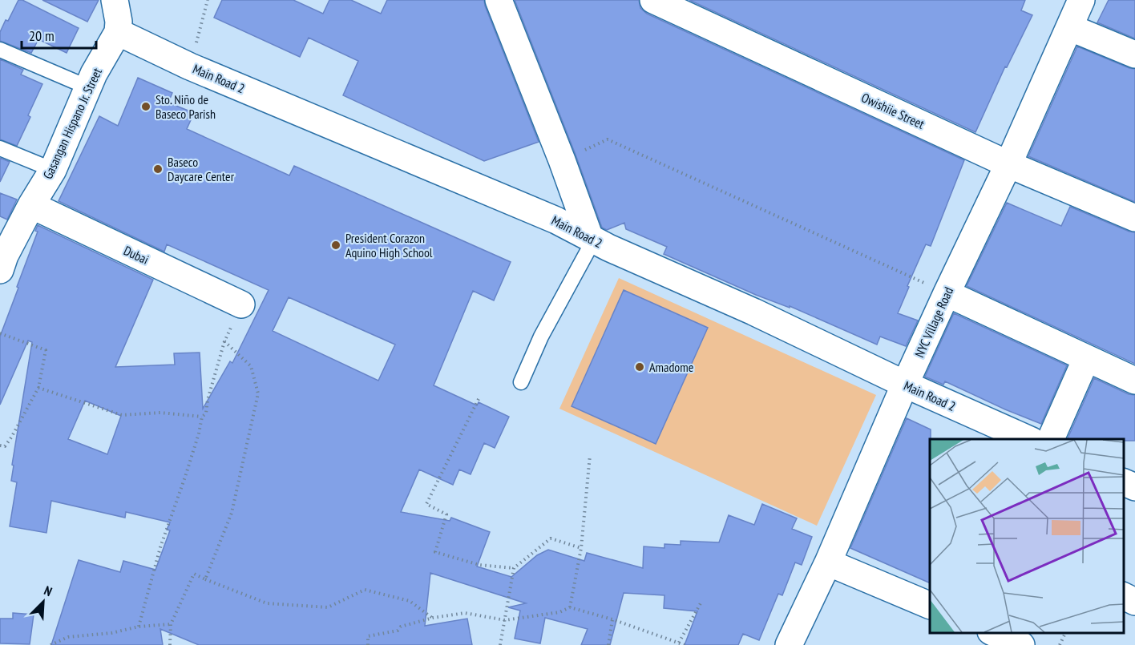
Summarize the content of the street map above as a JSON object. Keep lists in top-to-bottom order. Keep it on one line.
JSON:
{"streets":{"street":["Main Road 2","Owishiie Street","Gasangan Hispano Jr. Street","Dubai","NYC Village Road"]},"crossings":[["Main Road 2","Gasangan Hispano Jr. Street"],["Main Road 2","NYC Village Road"],["Owishiie Street","NYC Village Road"],["Gasangan Hispano Jr. Street","Dubai"]],"places":["Sto. Niño de Baseco Parish","Baseco Daycare Center","President Corazon Aquino High School","Amadome"],"scale_bar":"20 m","north":"top right"}
